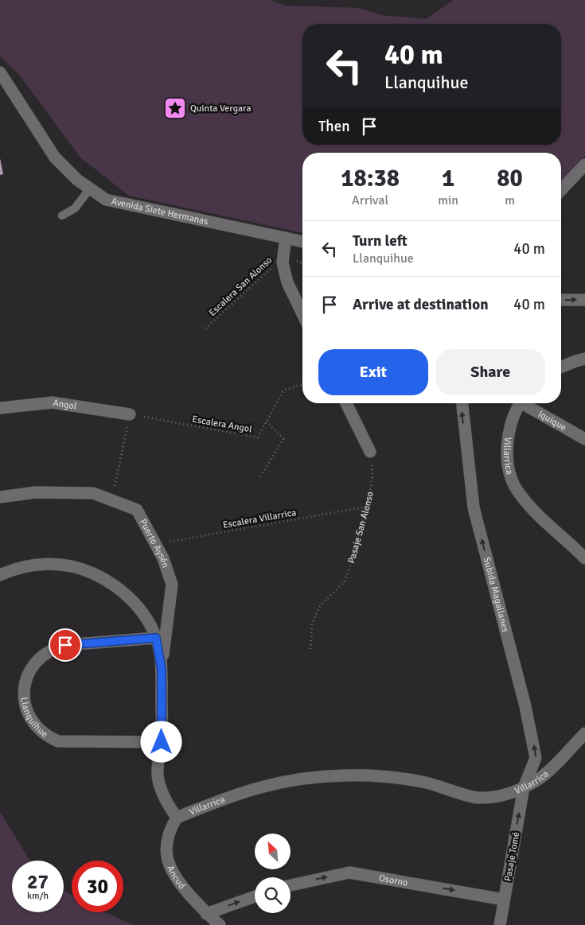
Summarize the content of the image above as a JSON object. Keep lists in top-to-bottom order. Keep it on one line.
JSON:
{"streets":{"street":["Avenida Siete Hermanas","Angol","Iquique","Villarrica","Puerto Aysén","Subida Magallanes","Llanquihue","Pasaje Tomé","Ancud","Osorno"],"path":["Escalera San Alonso","Escalera Angol","Escalera Villarrica","Pasaje San Alonso"]},"crossings":[["Angol","Escalera Angol"],["Villarrica","Puerto Aysén"],["Villarrica","Subida Magallanes"],["Villarrica","Llanquihue"],["Villarrica","Pasaje Tomé"],["Villarrica","Ancud"],["Escalera Villarrica","Pasaje San Alonso"],["Escalera Villarrica","Puerto Aysén"],["Subida Magallanes","Pasaje Tomé"],["Pasaje Tomé","Osorno"]],"one_way":["Subida Magallanes","Pasaje Tomé","Osorno"],"places":{"place":["Quinta Vergara"]},"north":"top left","page":{"turn":["40 m","Llanquihue"],"then":"Then","eta":["18:38","Arrival","1","min","80","m"],"list":[{"name":"Turn left","note":"Llanquihue","value":"40 m"},{"name":"Arrive at destination","value":"40 m"}],"buttons":["Exit","Share"],"speed":"27 km/h","limit":"30"}}
